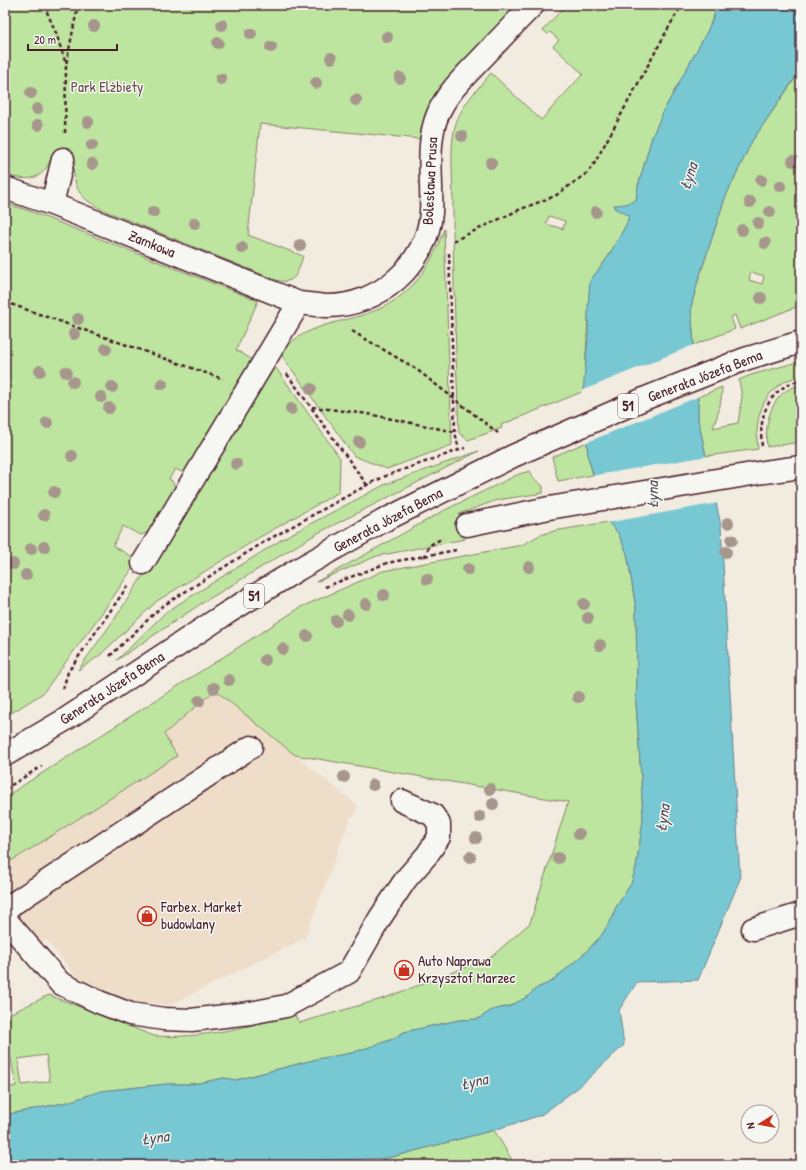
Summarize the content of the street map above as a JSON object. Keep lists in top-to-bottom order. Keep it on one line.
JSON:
{"streets":{"street":["Bolesława Prusa","Zamkowa","Generała Józefa Bema","51"]},"crossings":[["Bolesława Prusa","Zamkowa"]],"water":["Łyna"],"parks":["Park Elżbiety"],"places":{"shop":["Farbex. Market budowlany","Auto Naprawa Krzysztof Marzec"]},"scale_bar":"20 m","north":"left"}
